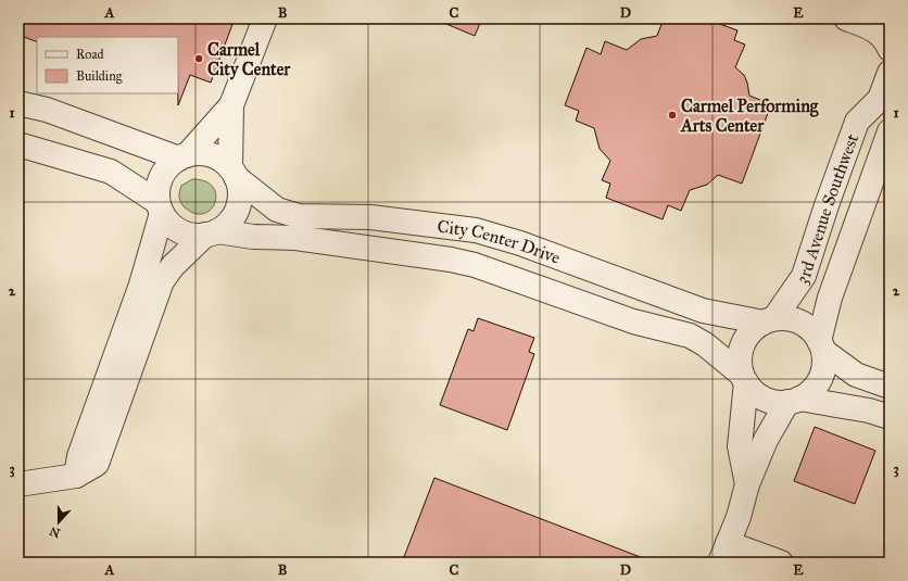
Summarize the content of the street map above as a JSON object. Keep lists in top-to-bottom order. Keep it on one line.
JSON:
{"streets":{"street":["3rd Avenue Southwest","City Center Drive"]},"crossings":[["3rd Avenue Southwest","City Center Drive"]],"places":["Carmel City Center","Carmel Performing Arts Center"],"legend":["Road","Building"],"north":"bottom","grid":{"columns":["A","B","C","D","E"],"rows":["1","2","3"]}}
